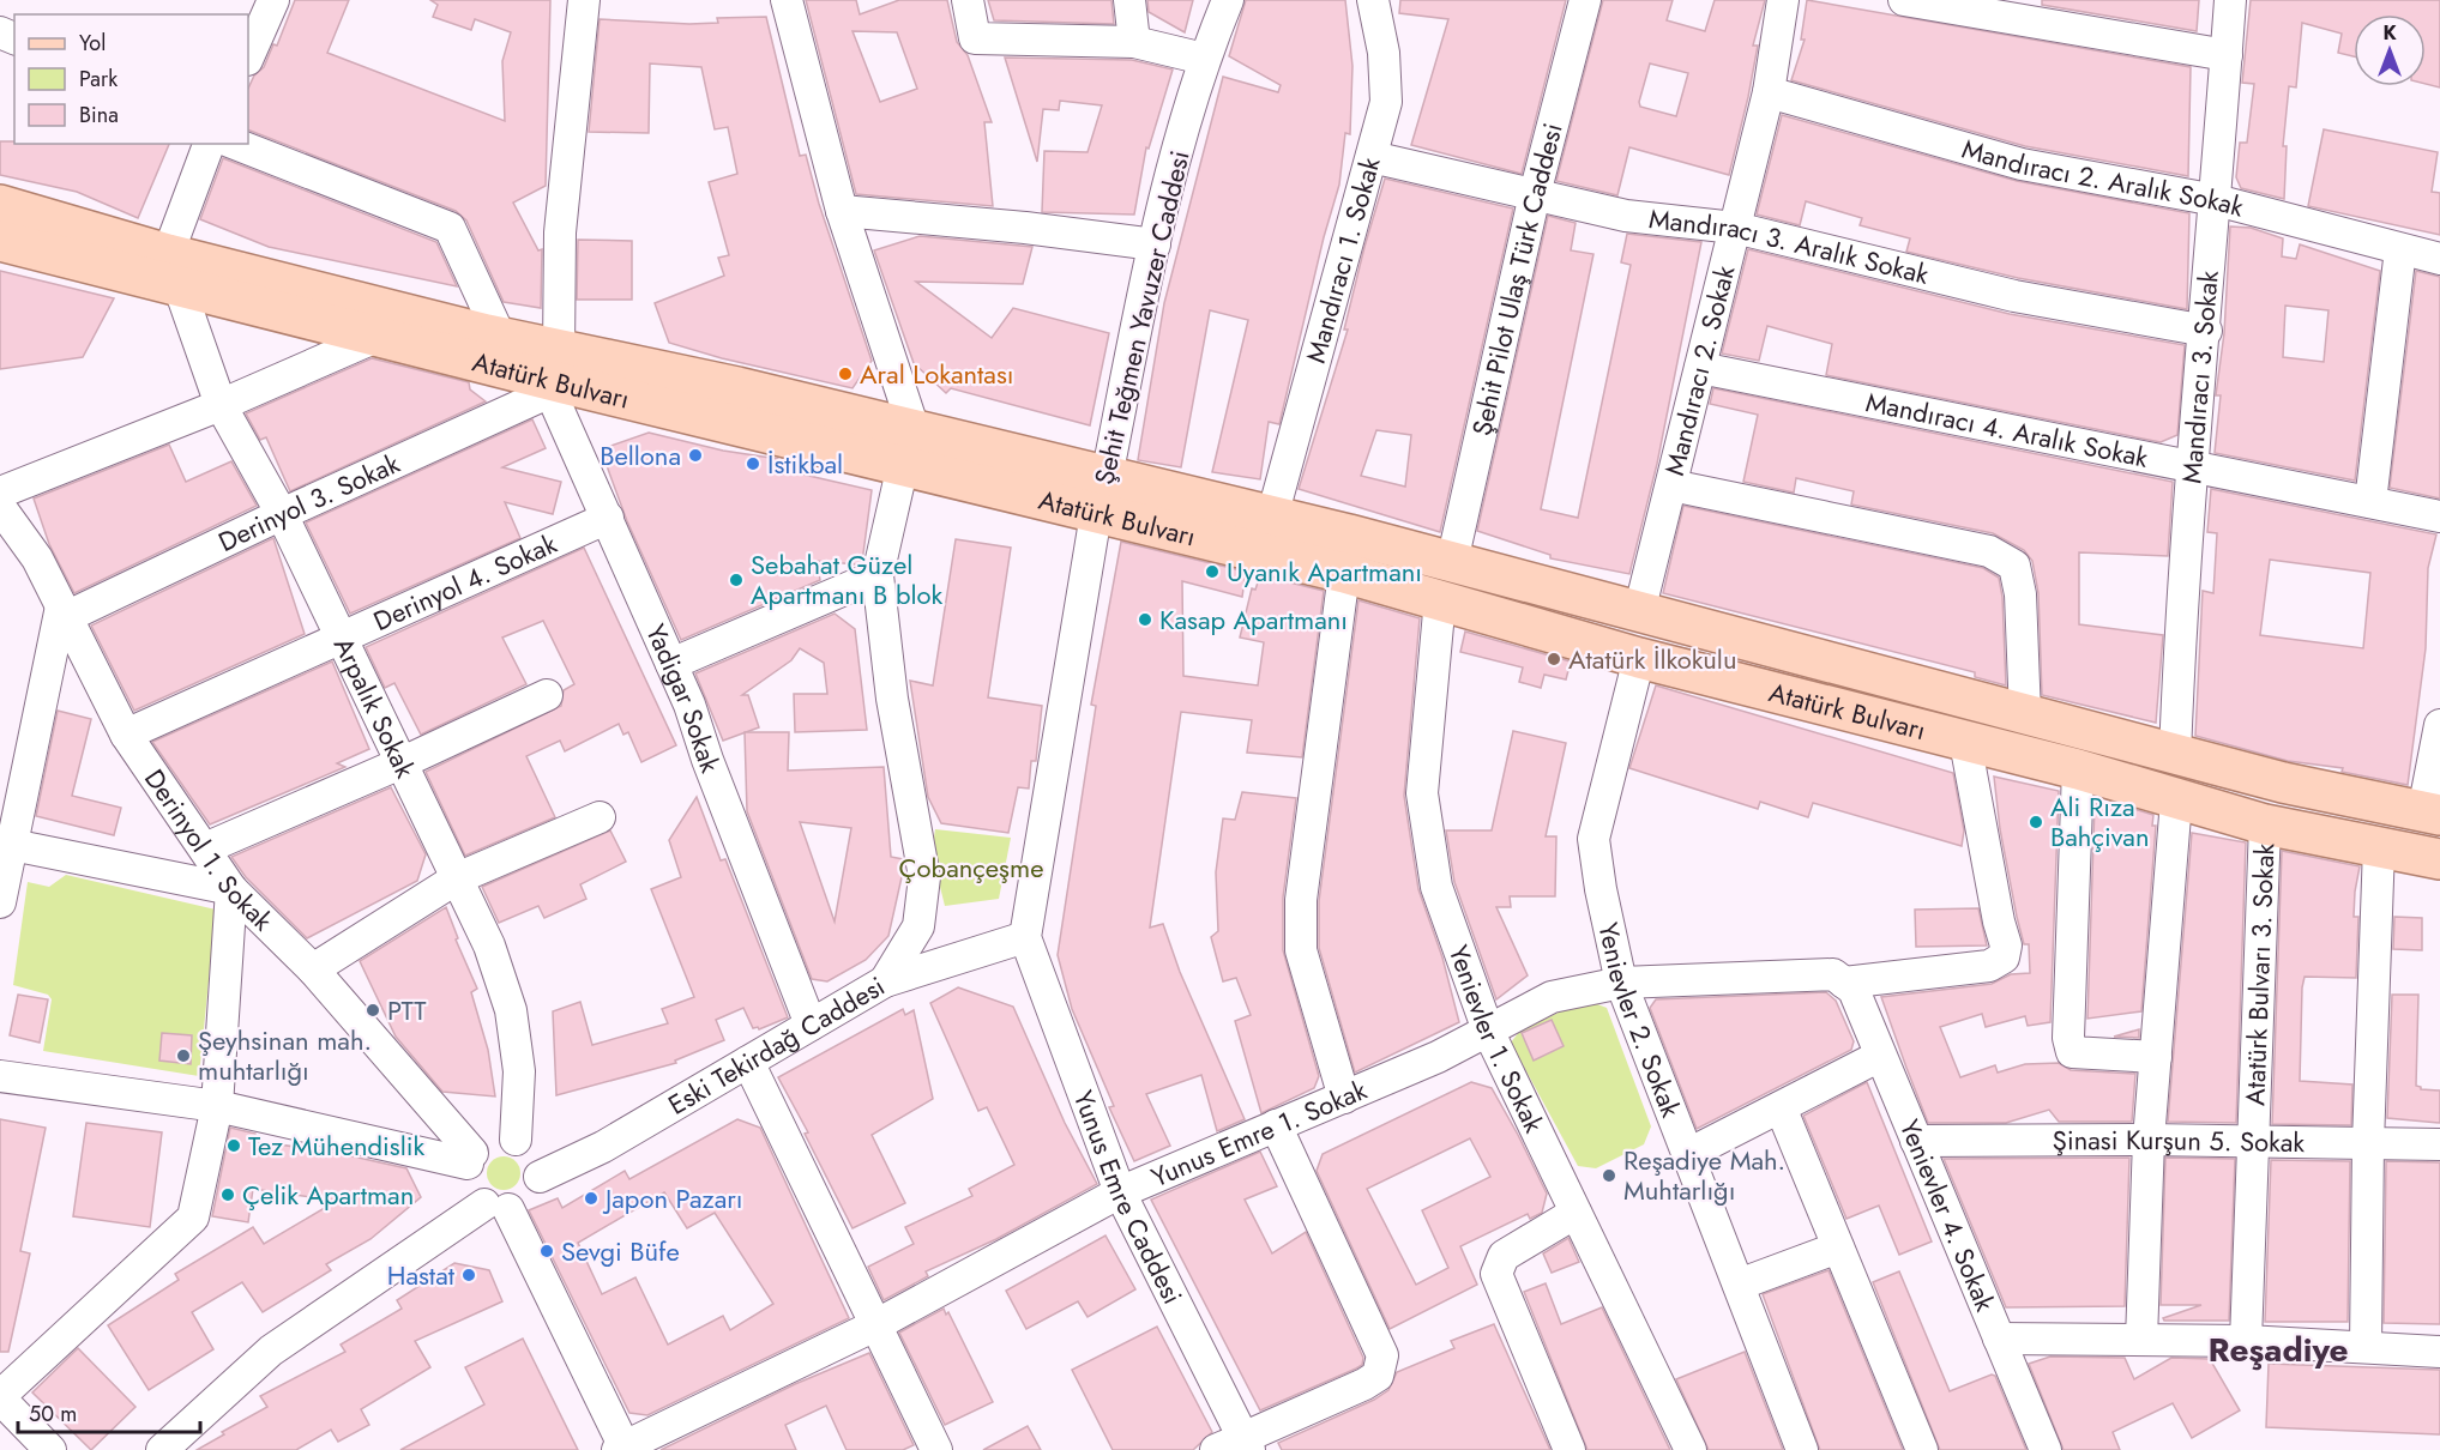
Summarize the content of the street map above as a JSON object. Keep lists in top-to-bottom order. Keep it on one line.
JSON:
{"streets":{"main road":["Atatürk Bulvarı"],"street":["Mandıracı 2. Aralık Sokak","Mandıracı 3. Aralık Sokak","Mandıracı 1. Sokak","Şehit Pilot Ulaş Türk Caddesi","Şehit Teğmen Yavuzer Caddesi","Mandıracı 2. Sokak","Mandıracı 3. Sokak","Mandıracı 4. Aralık Sokak","Derinyol 3. Sokak","Derinyol 4. Sokak","Yadigar Sokak","Arpalık Sokak","Derinyol 1. Sokak","Atatürk Bulvarı 3. Sokak","Yenievler 2. Sokak","Yenievler 1. Sokak","Eski Tekirdağ Caddesi","Yunus Emre 1. Sokak","Şinasi Kurşun 5. Sokak","Yunus Emre Caddesi","Yenievler 4. Sokak"]},"crossings":[["Mandıracı 2. Aralık Sokak","Mandıracı 2. Sokak"],["Mandıracı 2. Aralık Sokak","Mandıracı 3. Sokak"],["Mandıracı 3. Aralık Sokak","Mandıracı 1. Sokak"],["Mandıracı 3. Aralık Sokak","Şehit Pilot Ulaş Türk Caddesi"],["Mandıracı 3. Aralık Sokak","Mandıracı 2. Sokak"],["Mandıracı 3. Aralık Sokak","Mandıracı 3. Sokak"],["Mandıracı 1. Sokak","Atatürk Bulvarı"],["Şehit Pilot Ulaş Türk Caddesi","Atatürk Bulvarı"],["Şehit Teğmen Yavuzer Caddesi","Atatürk Bulvarı"],["Şehit Teğmen Yavuzer Caddesi","Eski Tekirdağ Caddesi"],["Şehit Teğmen Yavuzer Caddesi","Yunus Emre Caddesi"],["Mandıracı 2. Sokak","Atatürk Bulvarı"],["Mandıracı 2. Sokak","Mandıracı 4. Aralık Sokak"],["Mandıracı 3. Sokak","Atatürk Bulvarı"],["Mandıracı 3. Sokak","Mandıracı 4. Aralık Sokak"],["Atatürk Bulvarı","Derinyol 3. Sokak"],["Atatürk Bulvarı","Yadigar Sokak"],["Atatürk Bulvarı","Arpalık Sokak"],["Atatürk Bulvarı","Atatürk Bulvarı 3. Sokak"],["Atatürk Bulvarı","Yenievler 2. Sokak"],["Atatürk Bulvarı","Yenievler 1. Sokak"],["Atatürk Bulvarı","Yunus Emre 1. Sokak"],["Derinyol 3. Sokak","Yadigar Sokak"],["Derinyol 3. Sokak","Arpalık Sokak"],["Derinyol 3. Sokak","Derinyol 1. Sokak"],["Derinyol 4. Sokak","Yadigar Sokak"],["Derinyol 4. Sokak","Arpalık Sokak"],["Derinyol 4. Sokak","Derinyol 1. Sokak"],["Yadigar Sokak","Eski Tekirdağ Caddesi"],["Arpalık Sokak","Derinyol 1. Sokak"],["Arpalık Sokak","Eski Tekirdağ Caddesi"],["Derinyol 1. Sokak","Eski Tekirdağ Caddesi"],["Atatürk Bulvarı 3. Sokak","Şinasi Kurşun 5. Sokak"],["Yenievler 2. Sokak","Yunus Emre 1. Sokak"],["Yenievler 1. Sokak","Yunus Emre 1. Sokak"],["Eski Tekirdağ Caddesi","Yunus Emre Caddesi"],["Yunus Emre 1. Sokak","Yunus Emre Caddesi"],["Yunus Emre 1. Sokak","Yenievler 4. Sokak"],["Şinasi Kurşun 5. Sokak","Yenievler 4. Sokak"]],"districts":["Reşadiye"],"parks":["Çobançeşme"],"places":["Aral Lokantası","Bellona","İstikbal","Uyanık Apartmanı","Sebahat Güzel Apartmanı B blok","Kasap Apartmanı","Atatürk İlkokulu","Ali Rıza Bahçivan","PTT","Şeyhsinan mah. muhtarlığı","Tez Mühendislik","Reşadiye Mah. Muhtarlığı","Çelik Apartman","Japon Pazarı","Sevgi Büfe","Hastat"],"legend":["Yol","Park","Bina"],"scale_bar":"50 m","north":"top"}
